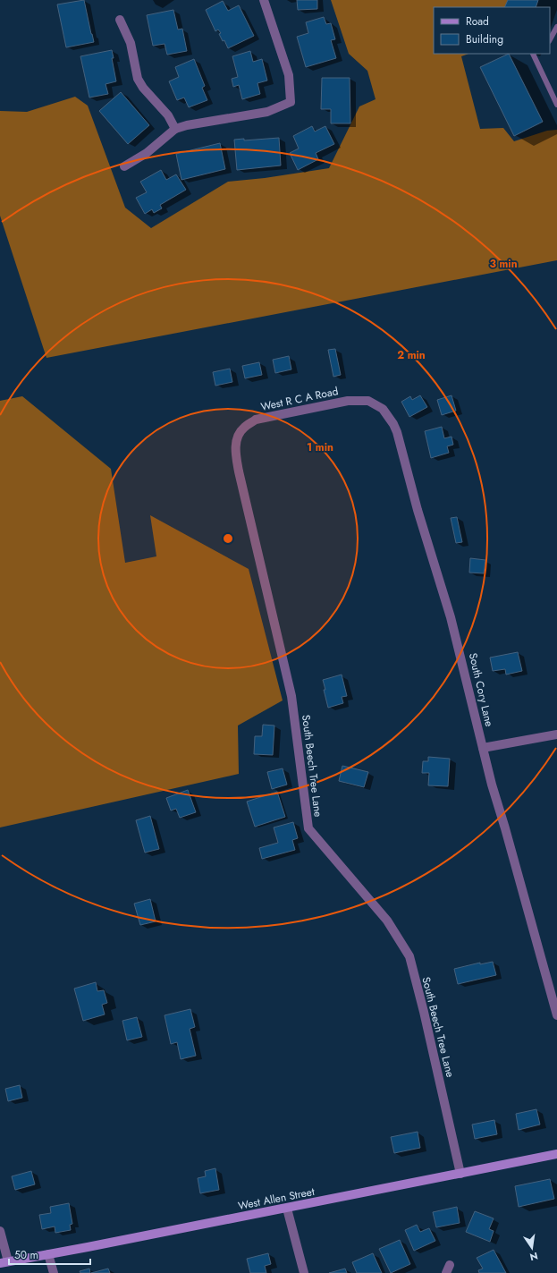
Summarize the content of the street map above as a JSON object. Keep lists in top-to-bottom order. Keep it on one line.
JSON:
{"streets":{"street":["West R C A Road","South Cory Lane","South Beech Tree Lane","West Allen Street"]},"crossings":[["West R C A Road","South Cory Lane"],["West R C A Road","South Beech Tree Lane"],["South Beech Tree Lane","West Allen Street"]],"legend":["Road","Building"],"scale_bar":"50 m","north":"bottom","rings":["3 min","2 min","1 min"]}
